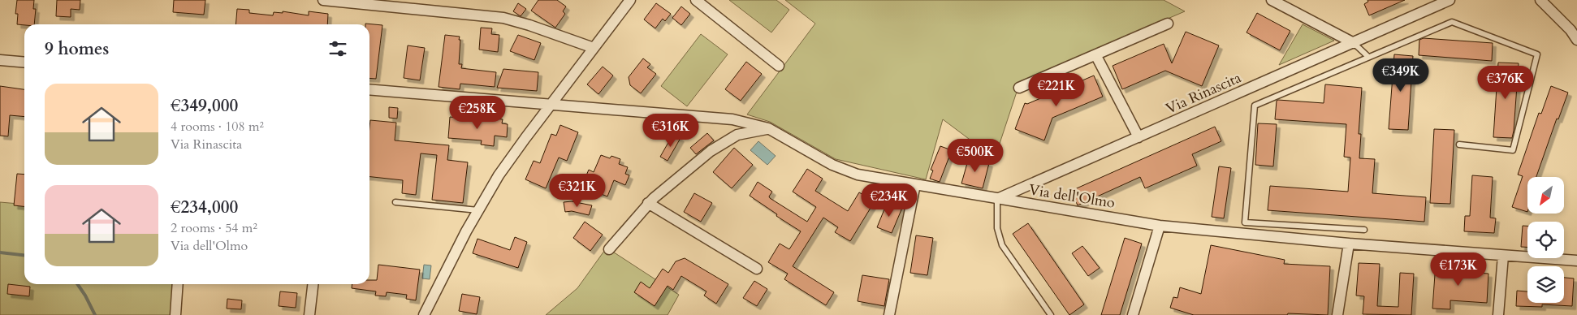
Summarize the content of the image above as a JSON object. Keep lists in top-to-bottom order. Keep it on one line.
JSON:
{"streets":{"street":["Via Rinascita","Via dell'Olmo"]},"crossings":[["Via Rinascita","Via dell'Olmo"]],"north":"bottom left","page":{"heading":"9 homes","price":["€349K","€376K","€221K","€258K","€316K","€500K","€321K","€234K","€173K"],"list":[{"name":"€349,000","note":"4 rooms · 108 m² · Via Rinascita"},{"name":"€234,000","note":"2 rooms · 54 m² · Via dell'Olmo"}]}}
